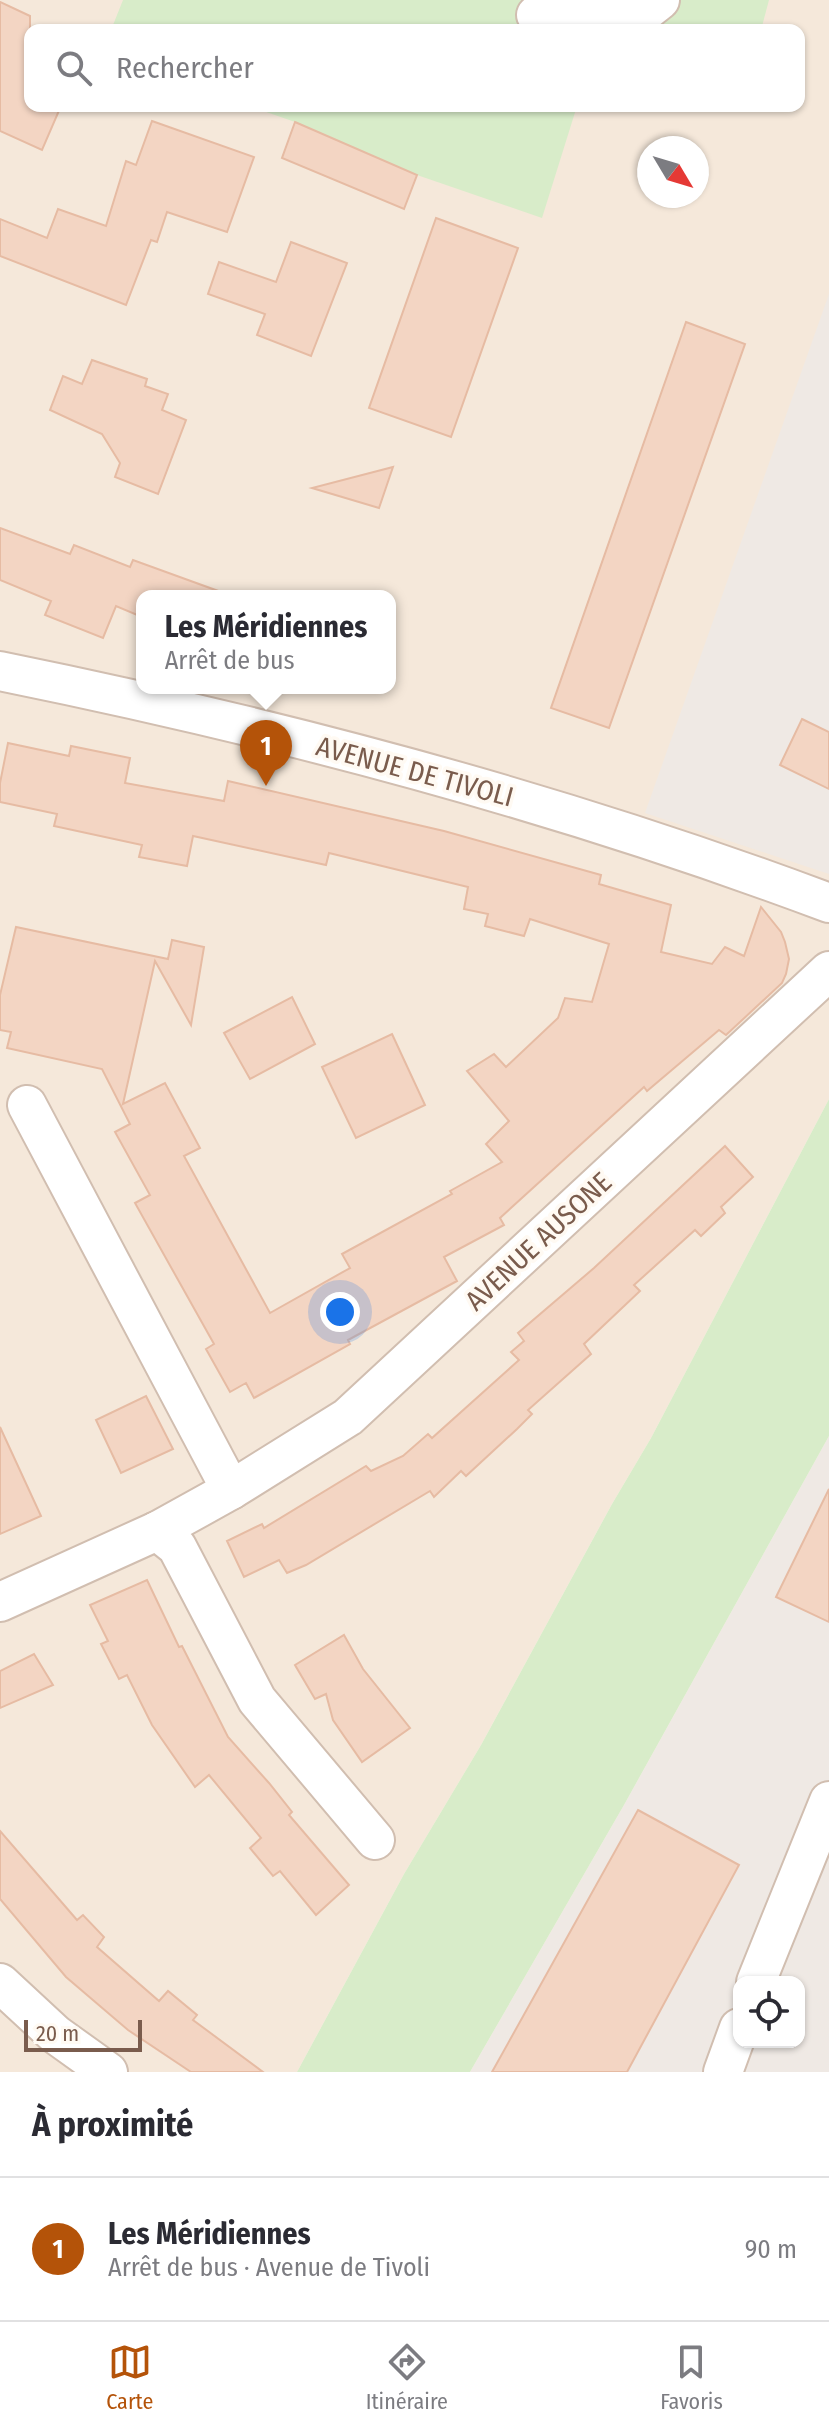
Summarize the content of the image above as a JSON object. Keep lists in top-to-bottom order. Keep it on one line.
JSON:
{"streets":{"street":["AVENUE DE TIVOLI","AVENUE AUSONE"]},"scale_bar":"20 m","north":"bottom right","page":{"search":"Rechercher","popup":["Les Méridiennes","Arrêt de bus"],"pins":"1","scale":"20 m","heading":"À proximité","list":[{"mark":"1","name":"Les Méridiennes","note":"Arrêt de bus · Avenue de Tivoli","value":"90 m"}],"nav":["Carte","Itinéraire","Favoris"]}}
